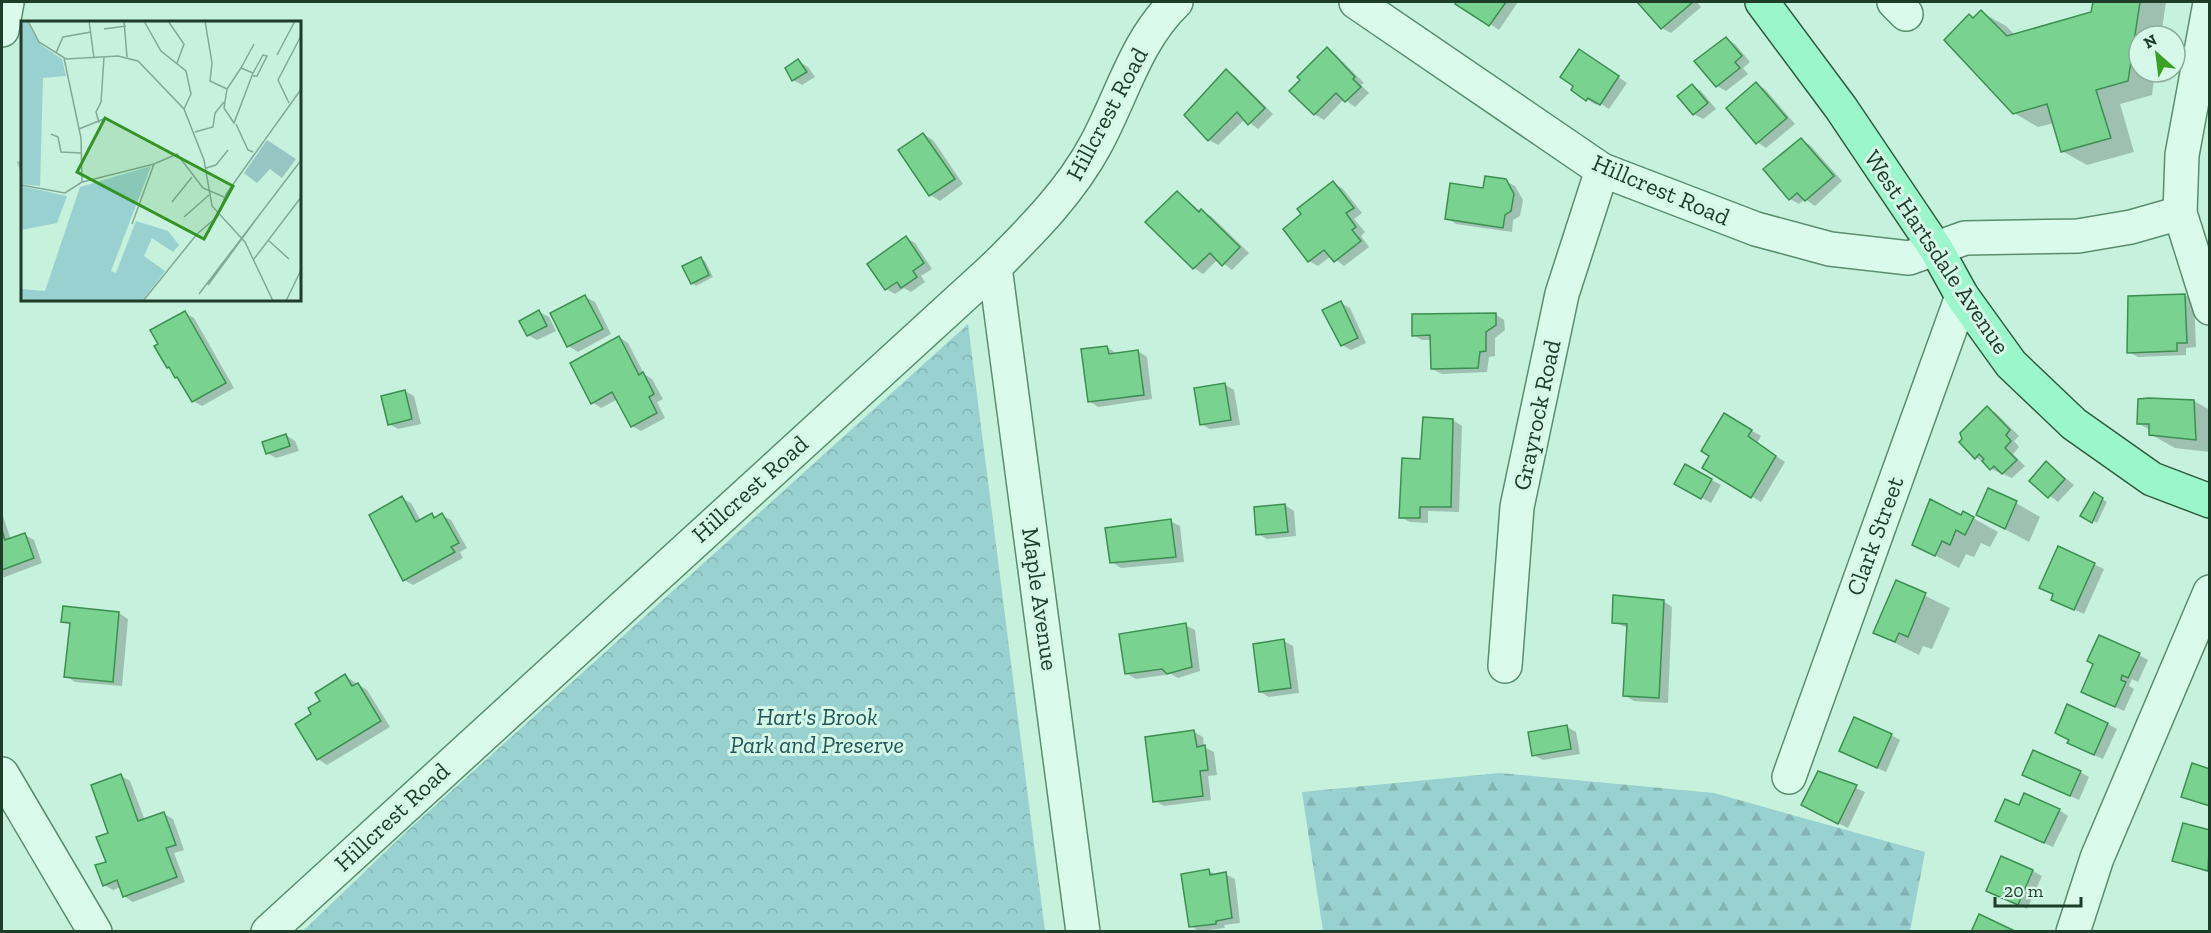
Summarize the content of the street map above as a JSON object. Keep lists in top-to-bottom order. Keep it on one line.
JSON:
{"streets":{"main road":["West Hartsdale Avenue"],"street":["Hillcrest Road","Grayrock Road","Clark Street","Maple Avenue"]},"crossings":[["Hillcrest Road","West Hartsdale Avenue"],["Hillcrest Road","Grayrock Road"],["Hillcrest Road","Maple Avenue"],["West Hartsdale Avenue","Clark Street"]],"parks":["Hart's Brook Park and Preserve"],"scale_bar":"20 m","north":"top left"}
